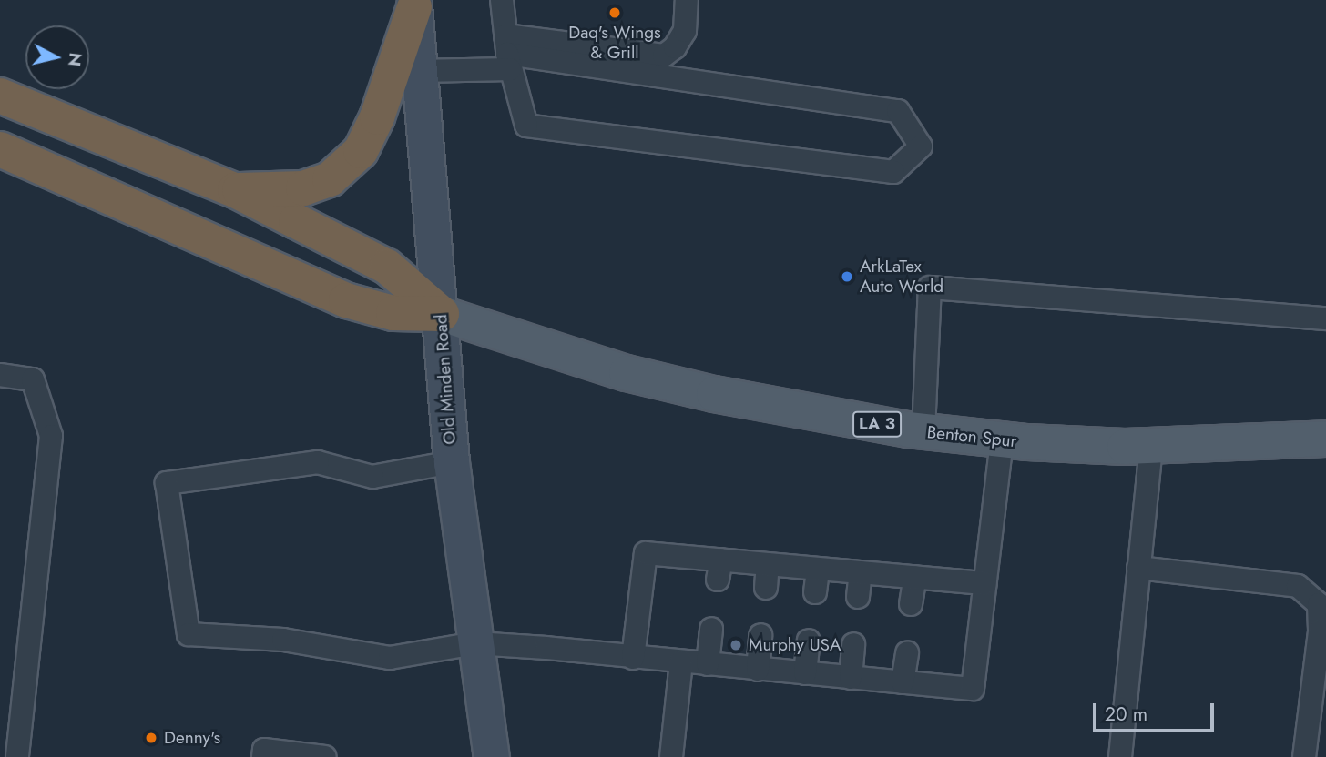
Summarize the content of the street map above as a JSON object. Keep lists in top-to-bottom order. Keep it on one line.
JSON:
{"streets":{"main road":["Old Minden Road","LA 3","Benton Spur"]},"crossings":[["Old Minden Road","Benton Spur"]],"places":["Daq's Wings & Grill","ArkLaTex Auto World","Murphy USA","Denny's"],"scale_bar":"20 m","north":"right"}
